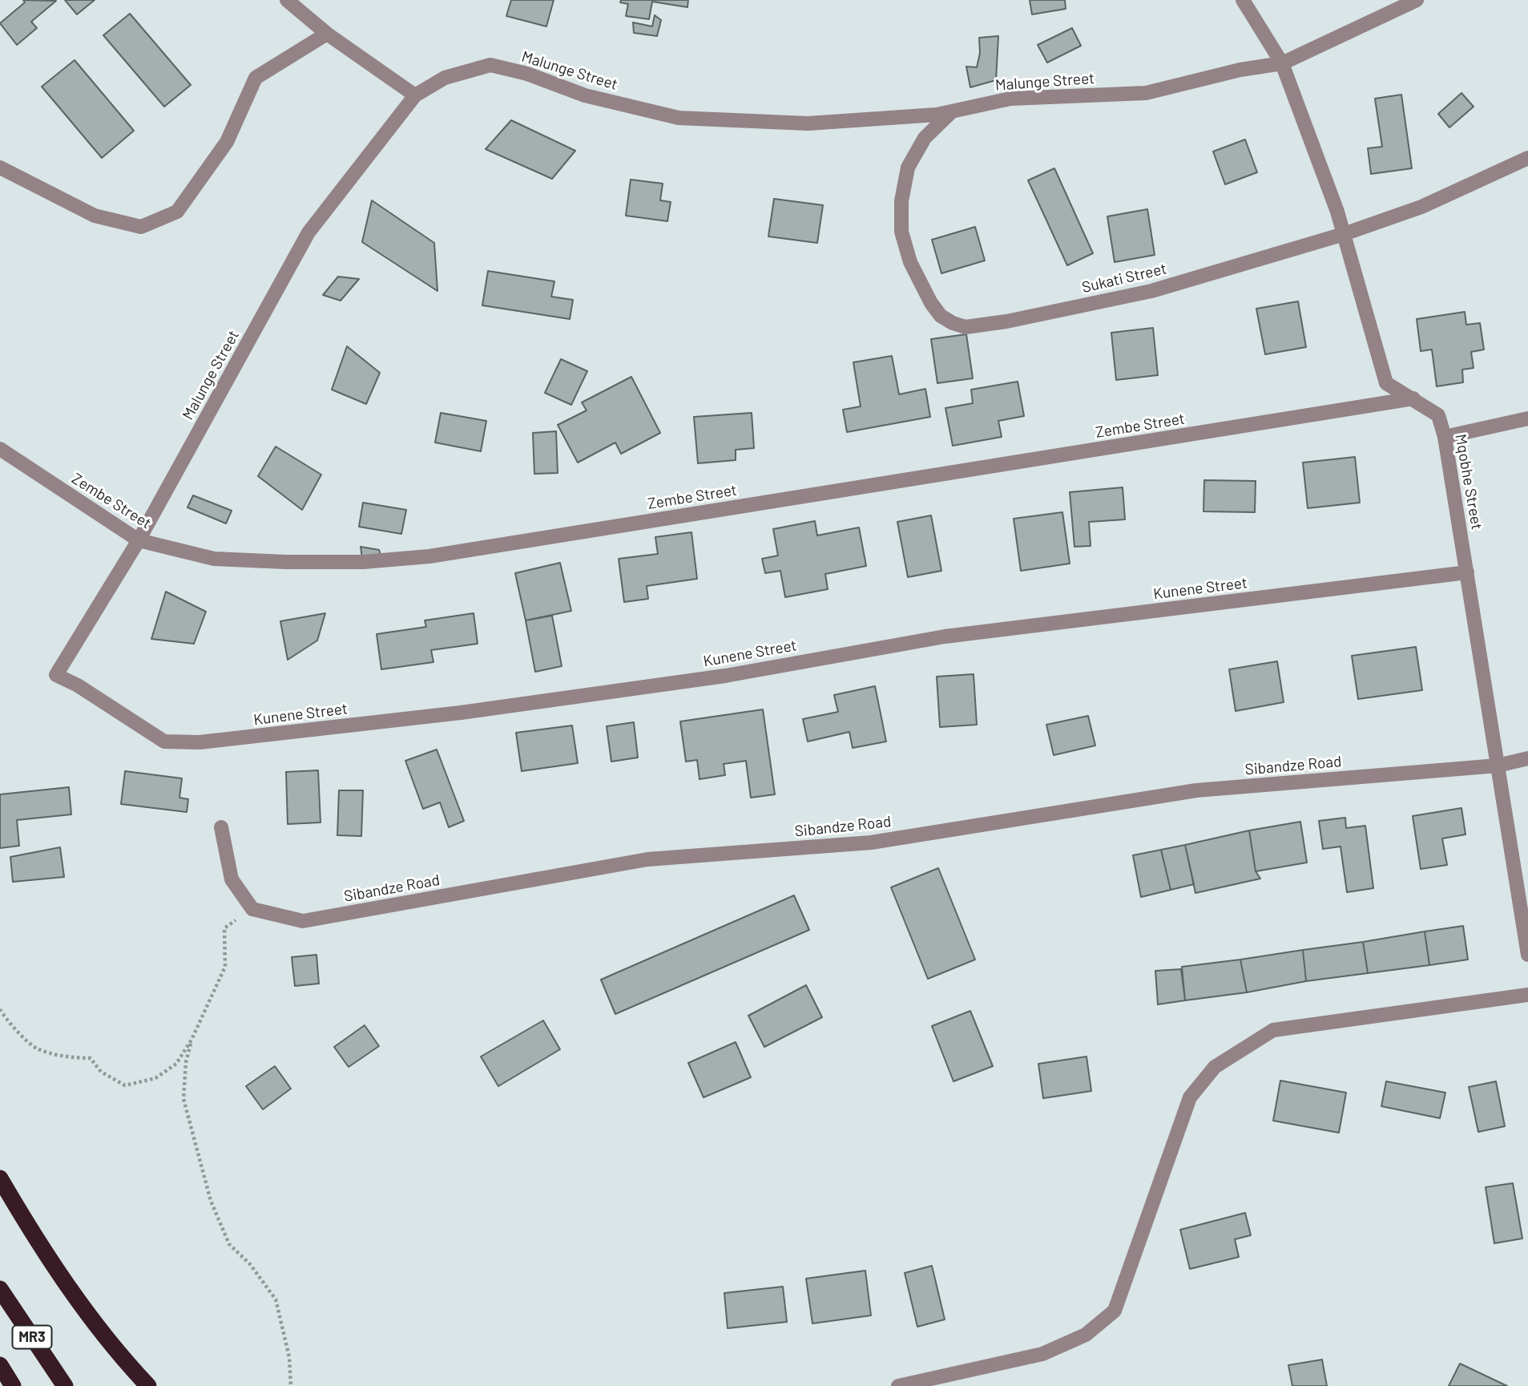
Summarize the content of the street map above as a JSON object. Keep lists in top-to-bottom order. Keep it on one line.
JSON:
{"streets":{"highway":["MR3"],"street":["Malunge Street","Sukati Street","Zembe Street","Mqobhe Street","Kunene Street","Sibandze Road"]},"crossings":[["Malunge Street","Sukati Street"],["Malunge Street","Zembe Street"],["Malunge Street","Mqobhe Street"],["Malunge Street","Kunene Street"],["Sukati Street","Mqobhe Street"],["Zembe Street","Mqobhe Street"],["Mqobhe Street","Kunene Street"],["Mqobhe Street","Sibandze Road"]]}
